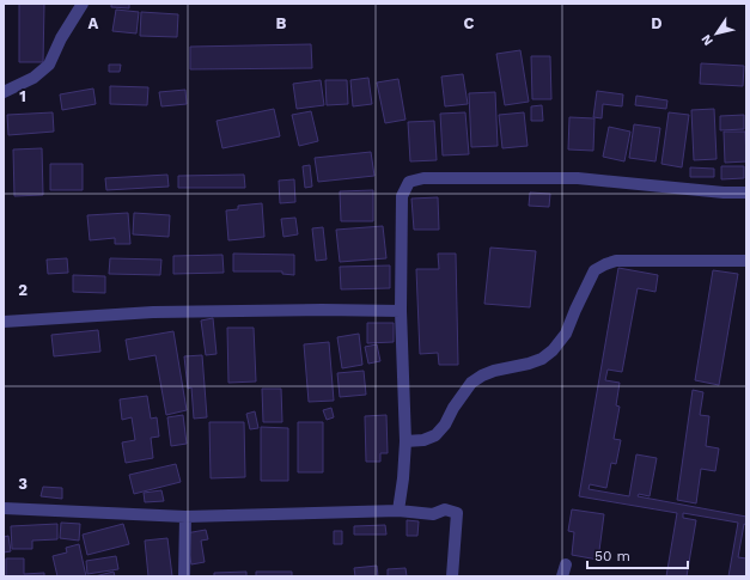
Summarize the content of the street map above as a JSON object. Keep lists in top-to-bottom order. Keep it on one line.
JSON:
{"scale_bar":"50 m","north":"bottom left","grid":{"columns":["A","B","C","D"],"rows":["1","2","3"]}}
